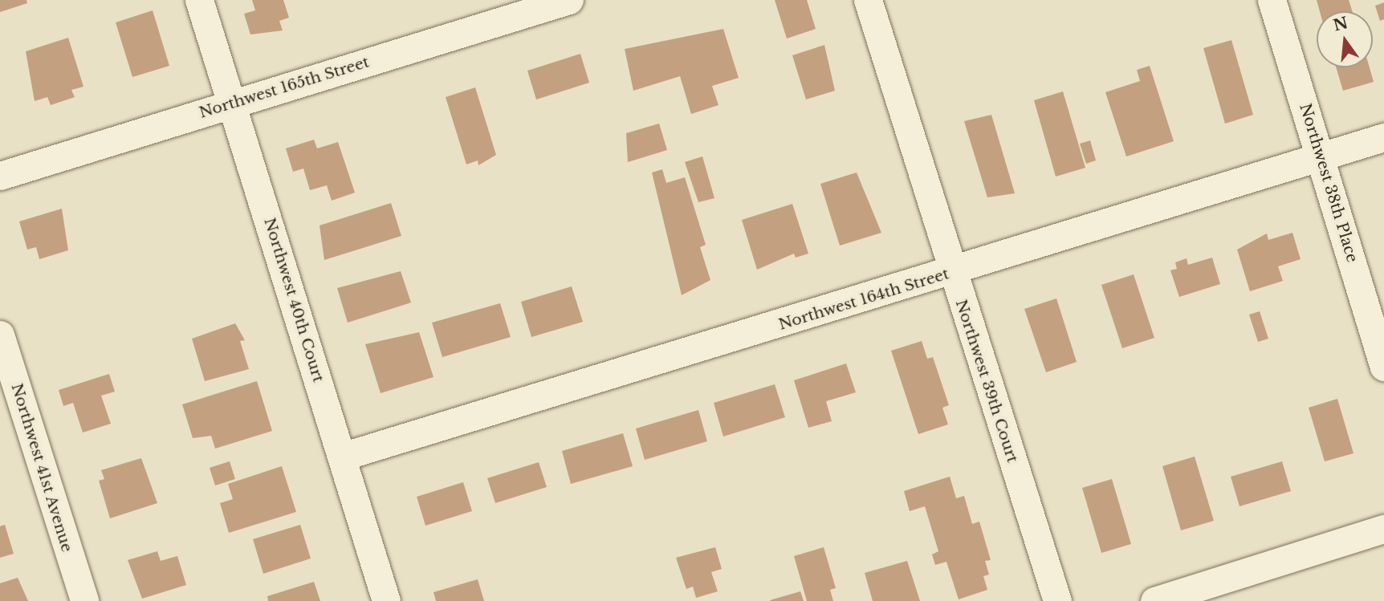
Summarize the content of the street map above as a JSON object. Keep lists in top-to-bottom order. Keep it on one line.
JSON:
{"streets":{"street":["Northwest 165th Street","Northwest 38th Place","Northwest 164th Street","Northwest 40th Court","Northwest 39th Court","Northwest 41st Avenue"]},"crossings":[["Northwest 165th Street","Northwest 40th Court"],["Northwest 38th Place","Northwest 164th Street"],["Northwest 164th Street","Northwest 40th Court"],["Northwest 164th Street","Northwest 39th Court"]],"north":"top"}
